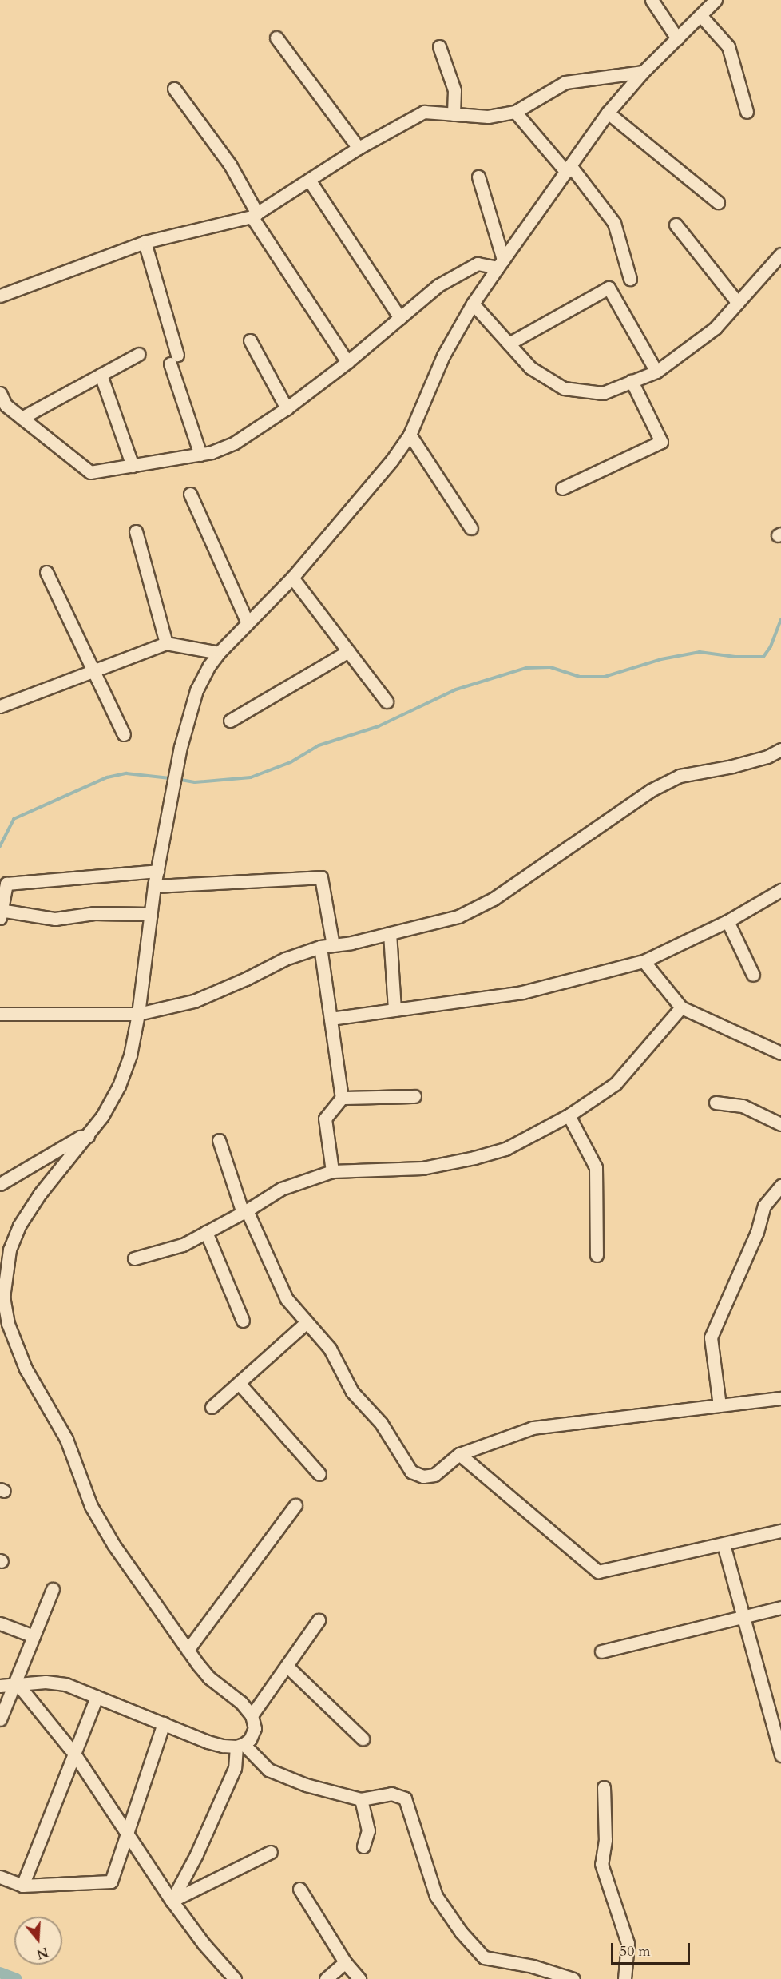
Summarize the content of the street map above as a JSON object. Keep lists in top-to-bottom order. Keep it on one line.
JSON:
{"scale_bar":"50 m","north":"bottom"}
